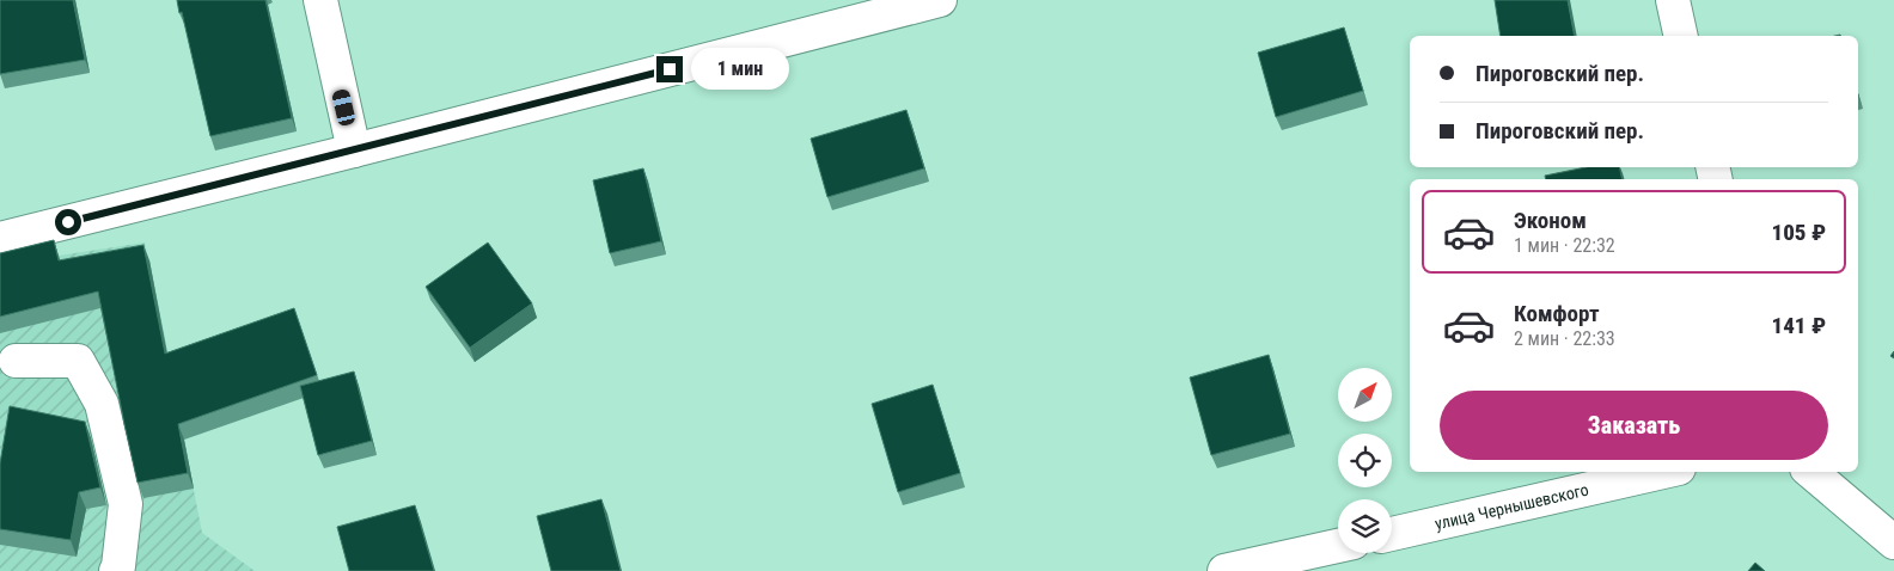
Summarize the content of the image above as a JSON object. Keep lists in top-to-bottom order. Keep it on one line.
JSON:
{"streets":{"street":["улица Чернышевского"]},"north":"top right","page":{"banner":["Пироговский пер.","Пироговский пер."],"bubble":"1 мин","list":[{"name":"Эконом","note":"1 мин · 22:32","value":"105 ₽"},{"name":"Комфорт","note":"2 мин · 22:33","value":"141 ₽"}],"buttons":"Заказать"}}
